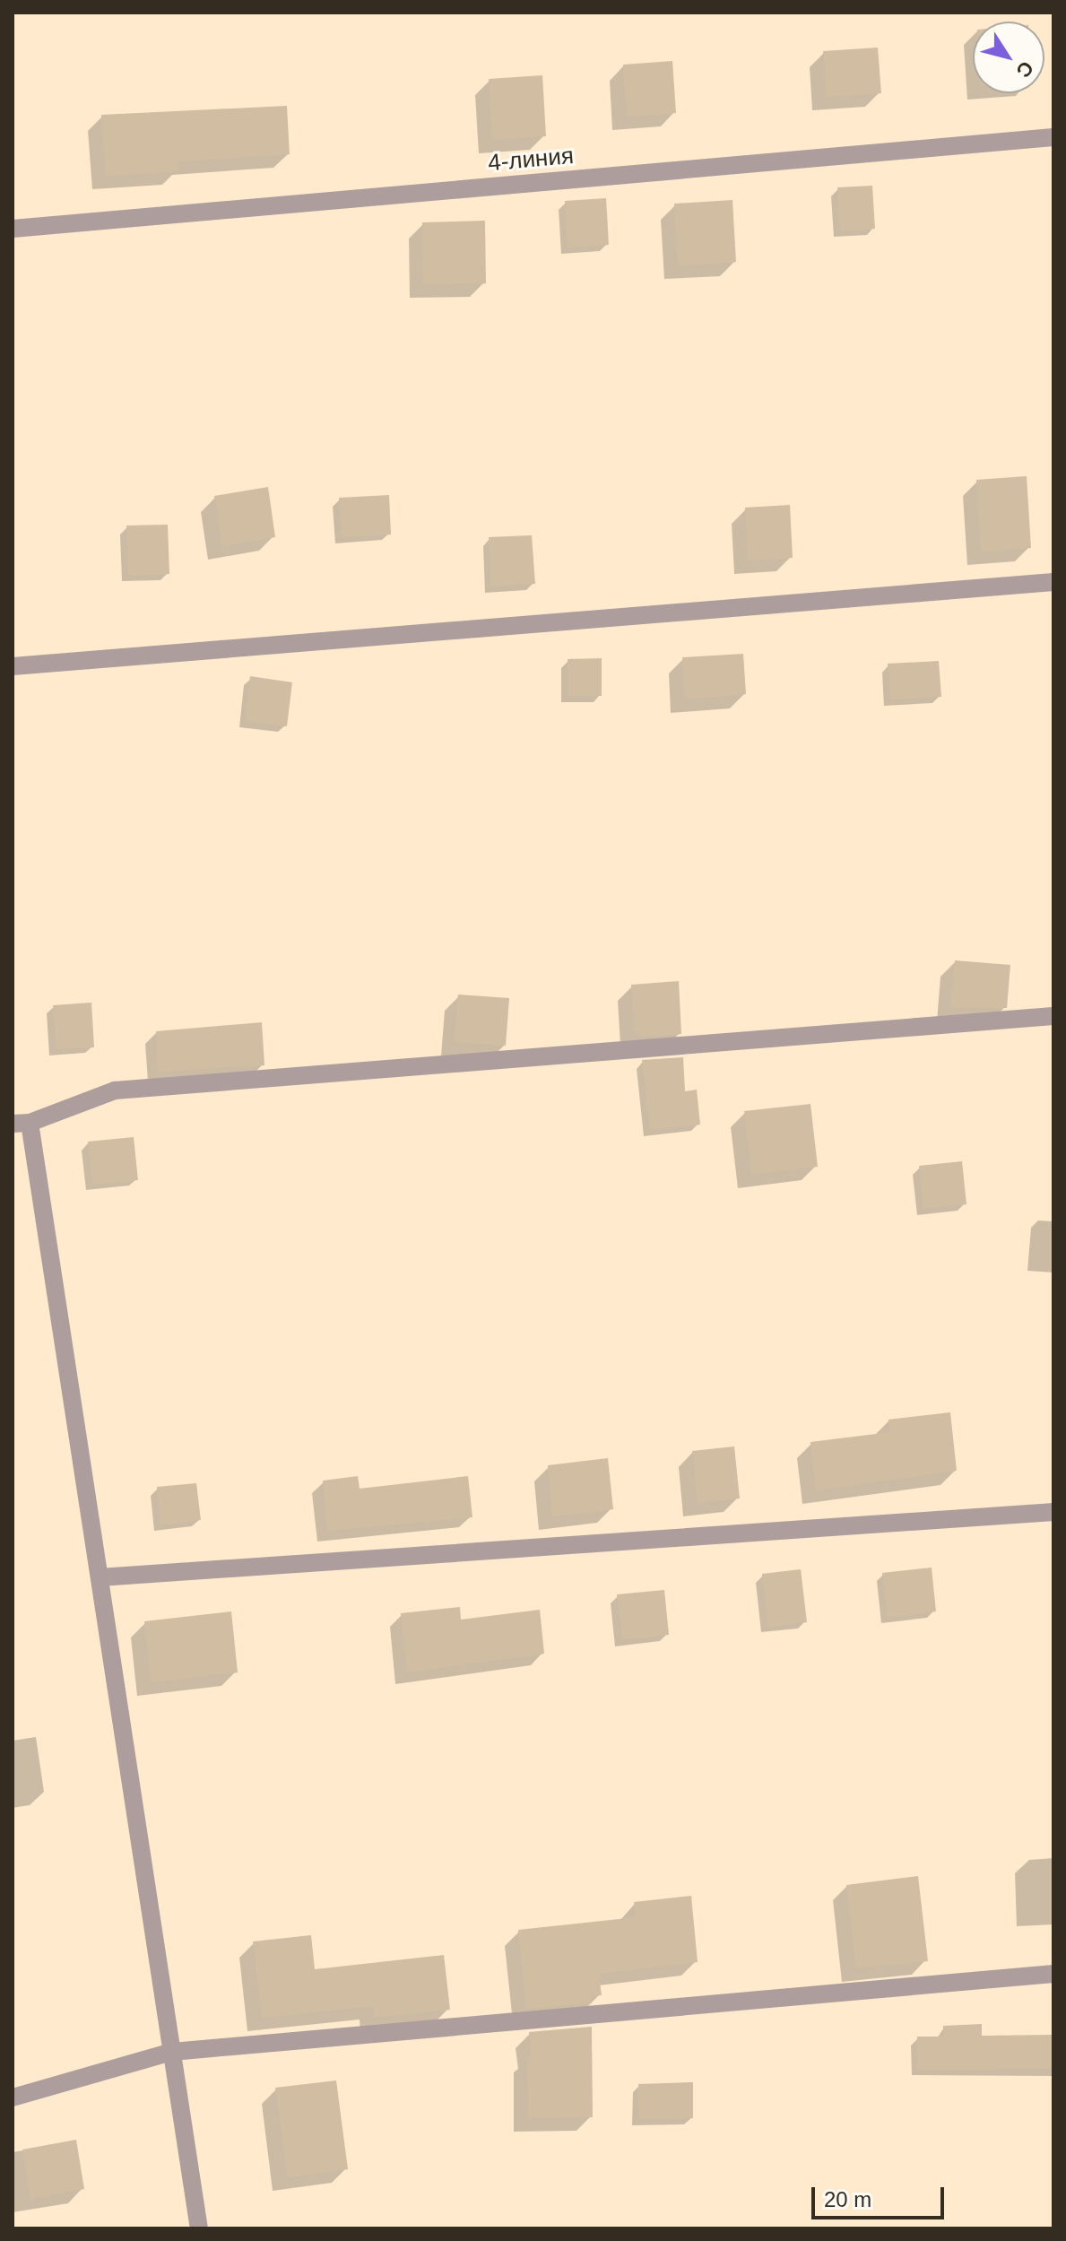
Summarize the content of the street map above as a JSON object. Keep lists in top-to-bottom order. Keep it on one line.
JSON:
{"streets":{"street":["4-линия"]},"scale_bar":"20 m","north":"bottom right"}
